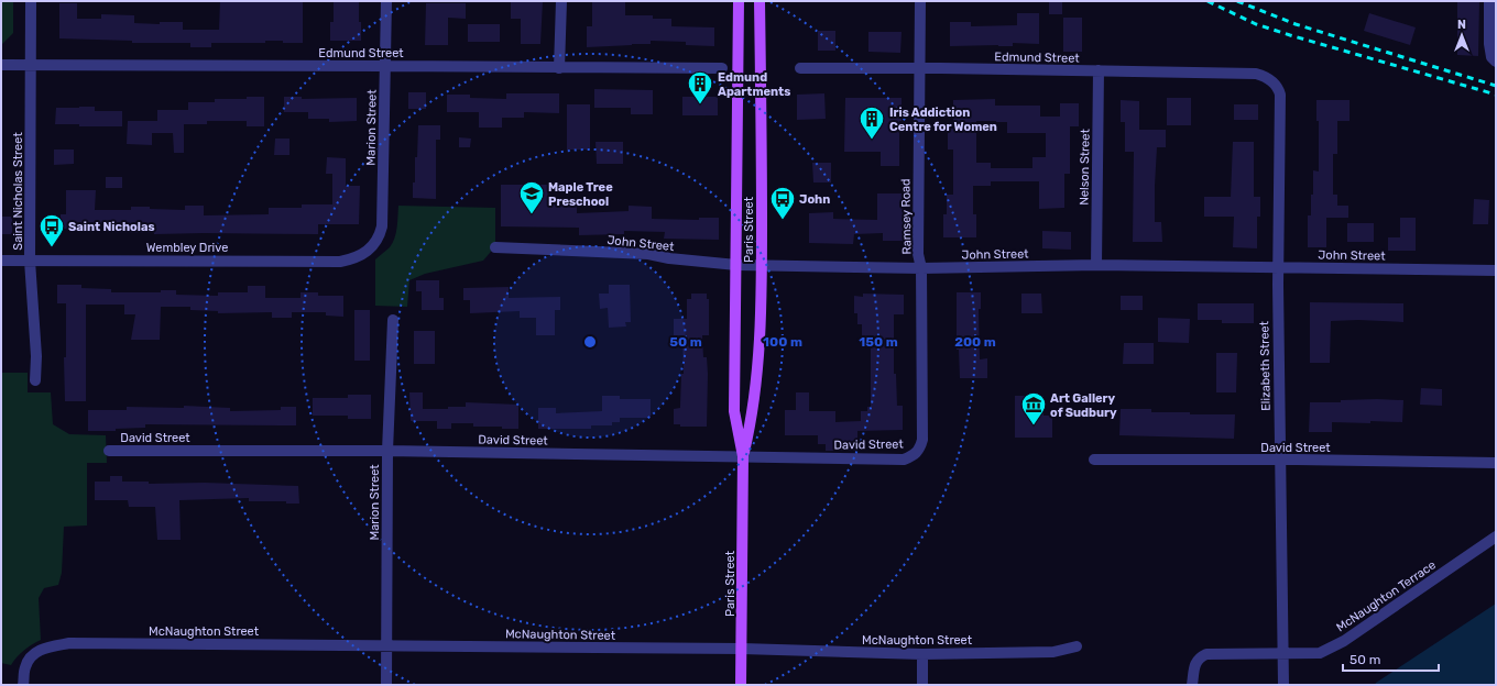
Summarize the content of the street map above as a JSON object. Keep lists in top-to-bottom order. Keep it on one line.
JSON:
{"streets":{"main road":["Paris Street"],"street":["Edmund Street","Marion Street","Nelson Street","Saint Nicholas Street","Ramsey Road","John Street","Wembley Drive","Elizabeth Street","David Street","McNaughton Terrace","McNaughton Street"]},"crossings":[["Edmund Street","Marion Street"],["Edmund Street","Nelson Street"],["Edmund Street","Saint Nicholas Street"],["Edmund Street","Ramsey Road"],["Edmund Street","Elizabeth Street"],["Marion Street","Wembley Drive"],["Marion Street","David Street"],["Marion Street","McNaughton Street"],["Nelson Street","John Street"],["Saint Nicholas Street","Wembley Drive"],["Ramsey Road","John Street"],["Ramsey Road","David Street"],["Paris Street","John Street"],["Paris Street","David Street"],["Paris Street","McNaughton Street"],["John Street","Elizabeth Street"],["Elizabeth Street","David Street"],["Elizabeth Street","McNaughton Terrace"]],"places":{"building":["Edmund Apartments","Iris Addiction Centre for Women"],"school or university":["Maple Tree Preschool"],"bus stop":["John","Saint Nicholas"],"museum":["Art Gallery of Sudbury"]},"scale_bar":"50 m","north":"top","rings":["50 m","100 m","150 m","200 m"]}
